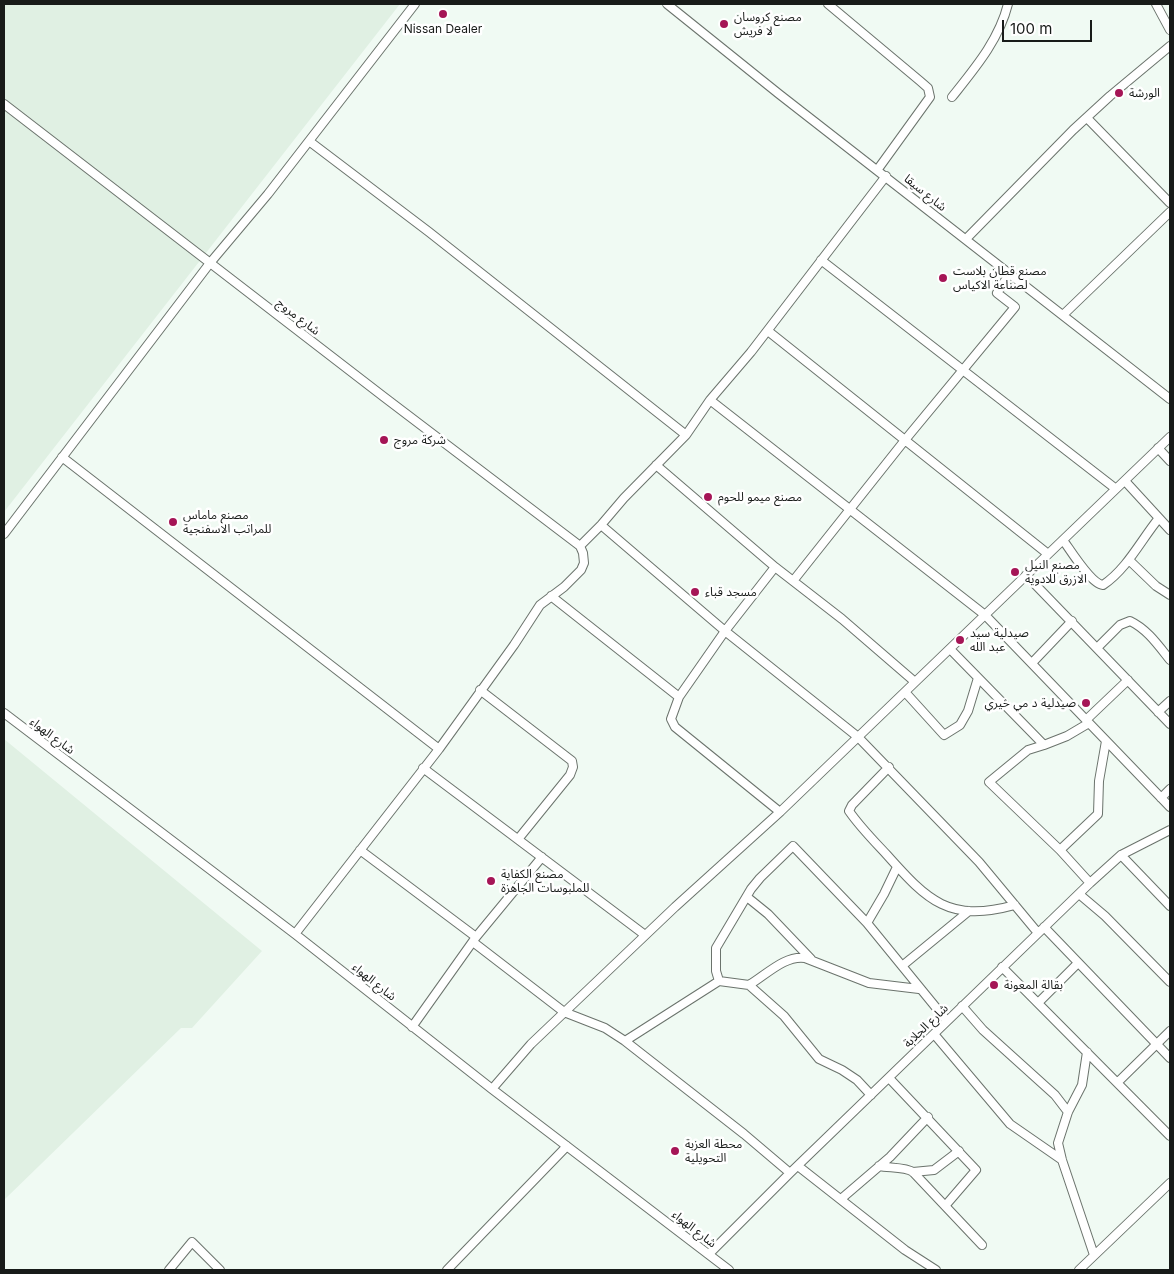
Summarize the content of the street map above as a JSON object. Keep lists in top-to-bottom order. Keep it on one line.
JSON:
{"streets":{"street":["شارع سيقا","شارع مروج","شارع الهواء","شارع الجلابة"]},"crossings":[["شارع الهواء","شارع الجلابة"]],"places":["Nissan Dealer","مصنع كروسان لا فريش","الورشة","مصنع قطان بلاست لصناعة الاكياس","شركة مروج","مصنع ميمو للحوم","مصنع ماماس للمراتب الاسفنجية","مصنع النيل الازرق للادوية","مسجد قباء","صيدلية سيد عبد الله","صيدلية د مي خيري","مصنع الكفاية للملبوسات الجاهزة","بقالة المعونة","محطة العزبة التحويلية"],"scale_bar":"100 m"}
